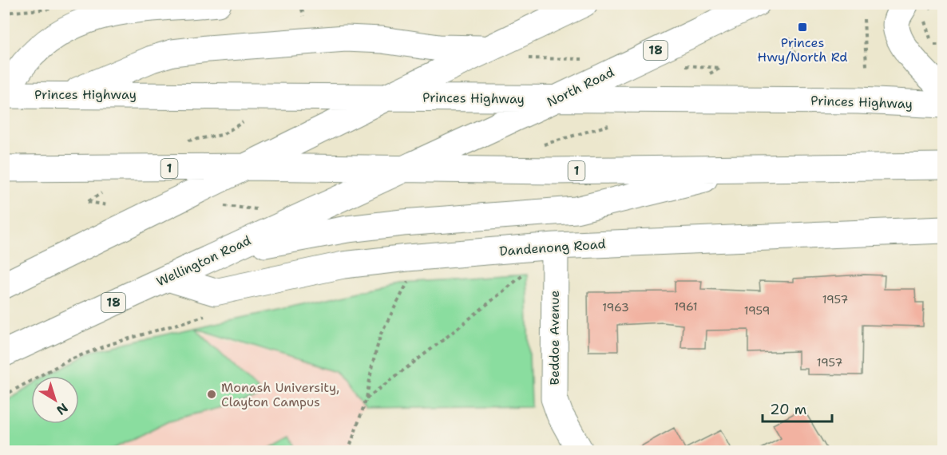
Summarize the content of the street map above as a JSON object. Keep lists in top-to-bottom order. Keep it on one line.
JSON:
{"streets":{"main road":["18","North Road","Princes Highway","1","Dandenong Road","Wellington Road","Beddoe Avenue"]},"crossings":[["North Road","Princes Highway"],["North Road","1"],["North Road","Wellington Road"],["1","Wellington Road"],["Dandenong Road","Wellington Road"],["Dandenong Road","Beddoe Avenue"]],"places":{"transit":["Princes Hwy/North Rd"],"other":["Monash University, Clayton Campus"]},"house_numbers":["1957","1961","1963","1959","1957"],"scale_bar":"20 m","north":"bottom right"}
